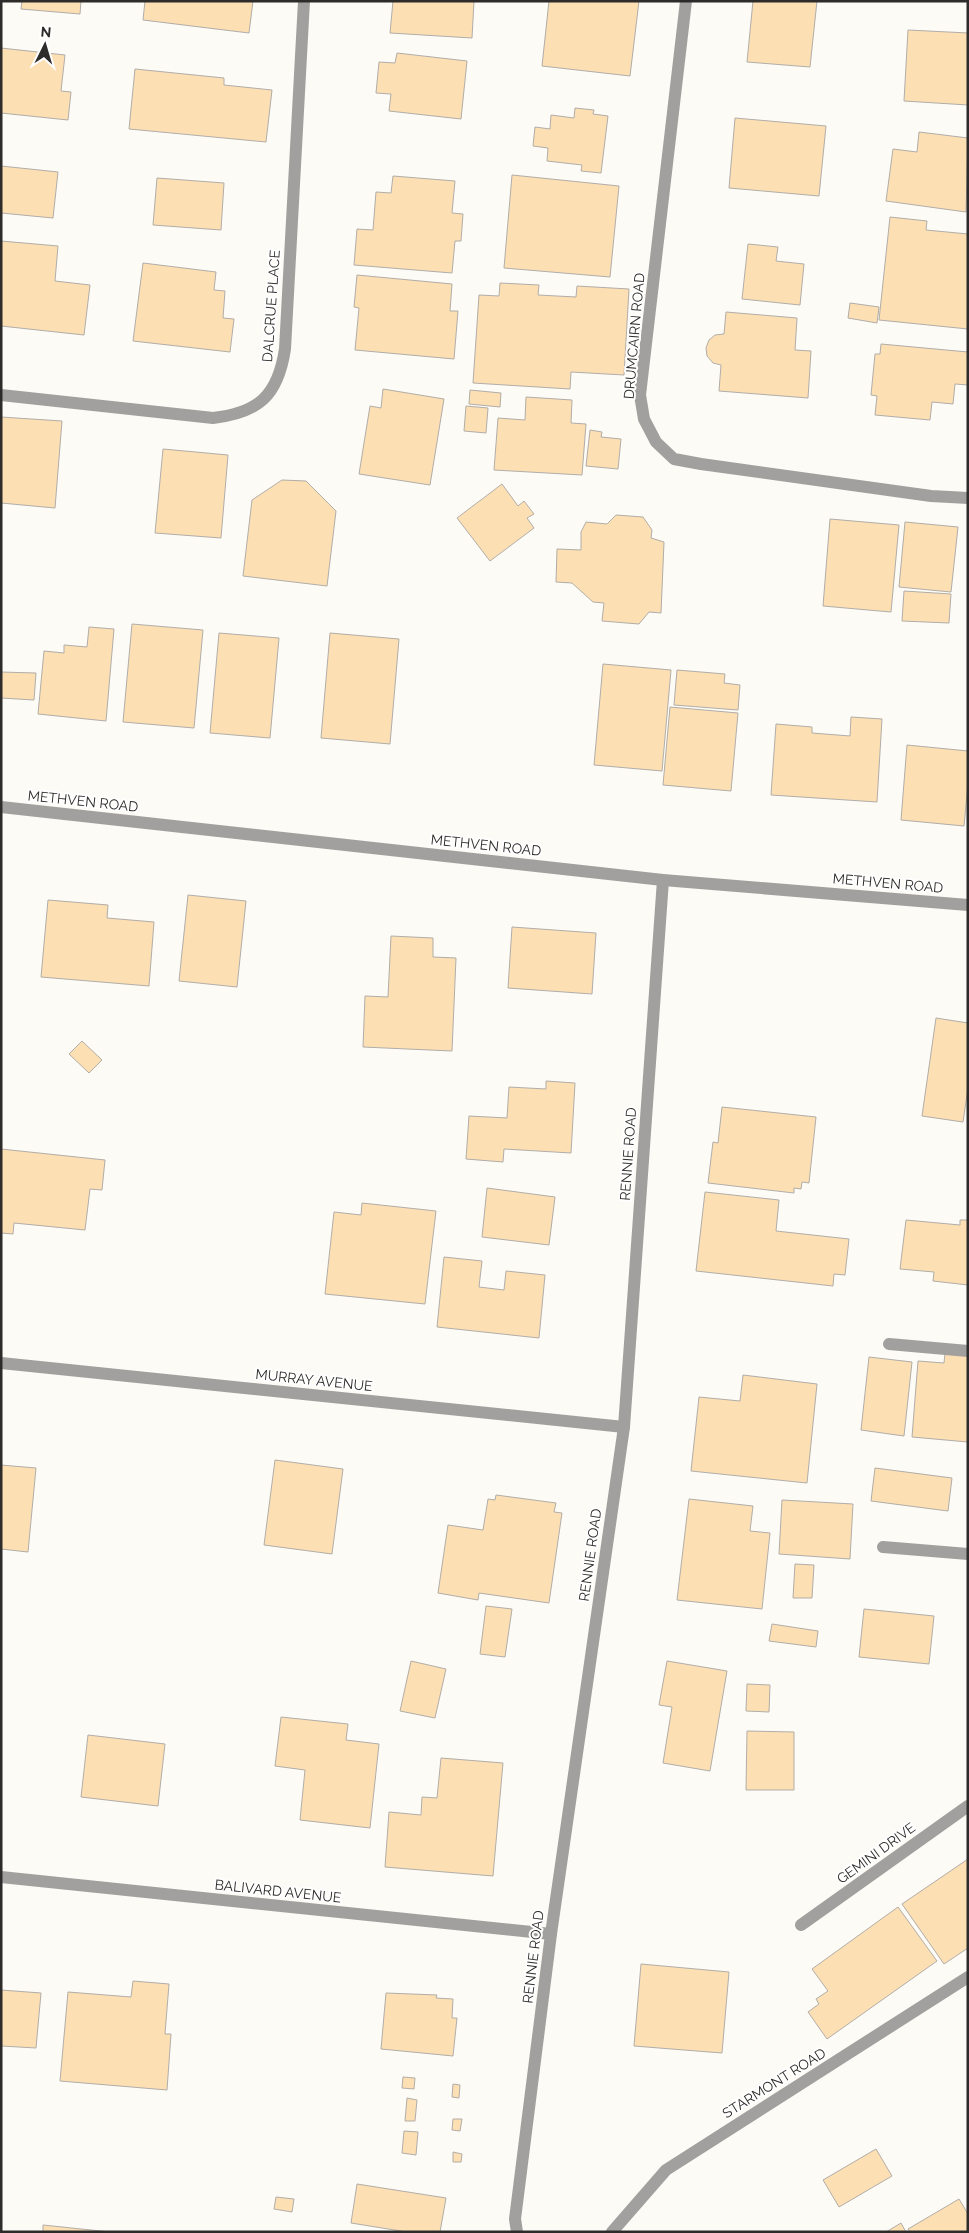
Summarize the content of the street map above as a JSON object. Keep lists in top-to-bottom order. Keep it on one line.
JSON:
{"streets":{"street":["DALCRUE PLACE","DRUMCAIRN ROAD","METHVEN ROAD","RENNIE ROAD","MURRAY AVENUE","GEMINI DRIVE","BALIVARD AVENUE","STARMONT ROAD"]},"crossings":[["METHVEN ROAD","RENNIE ROAD"],["RENNIE ROAD","MURRAY AVENUE"],["RENNIE ROAD","BALIVARD AVENUE"]],"north":"top"}
